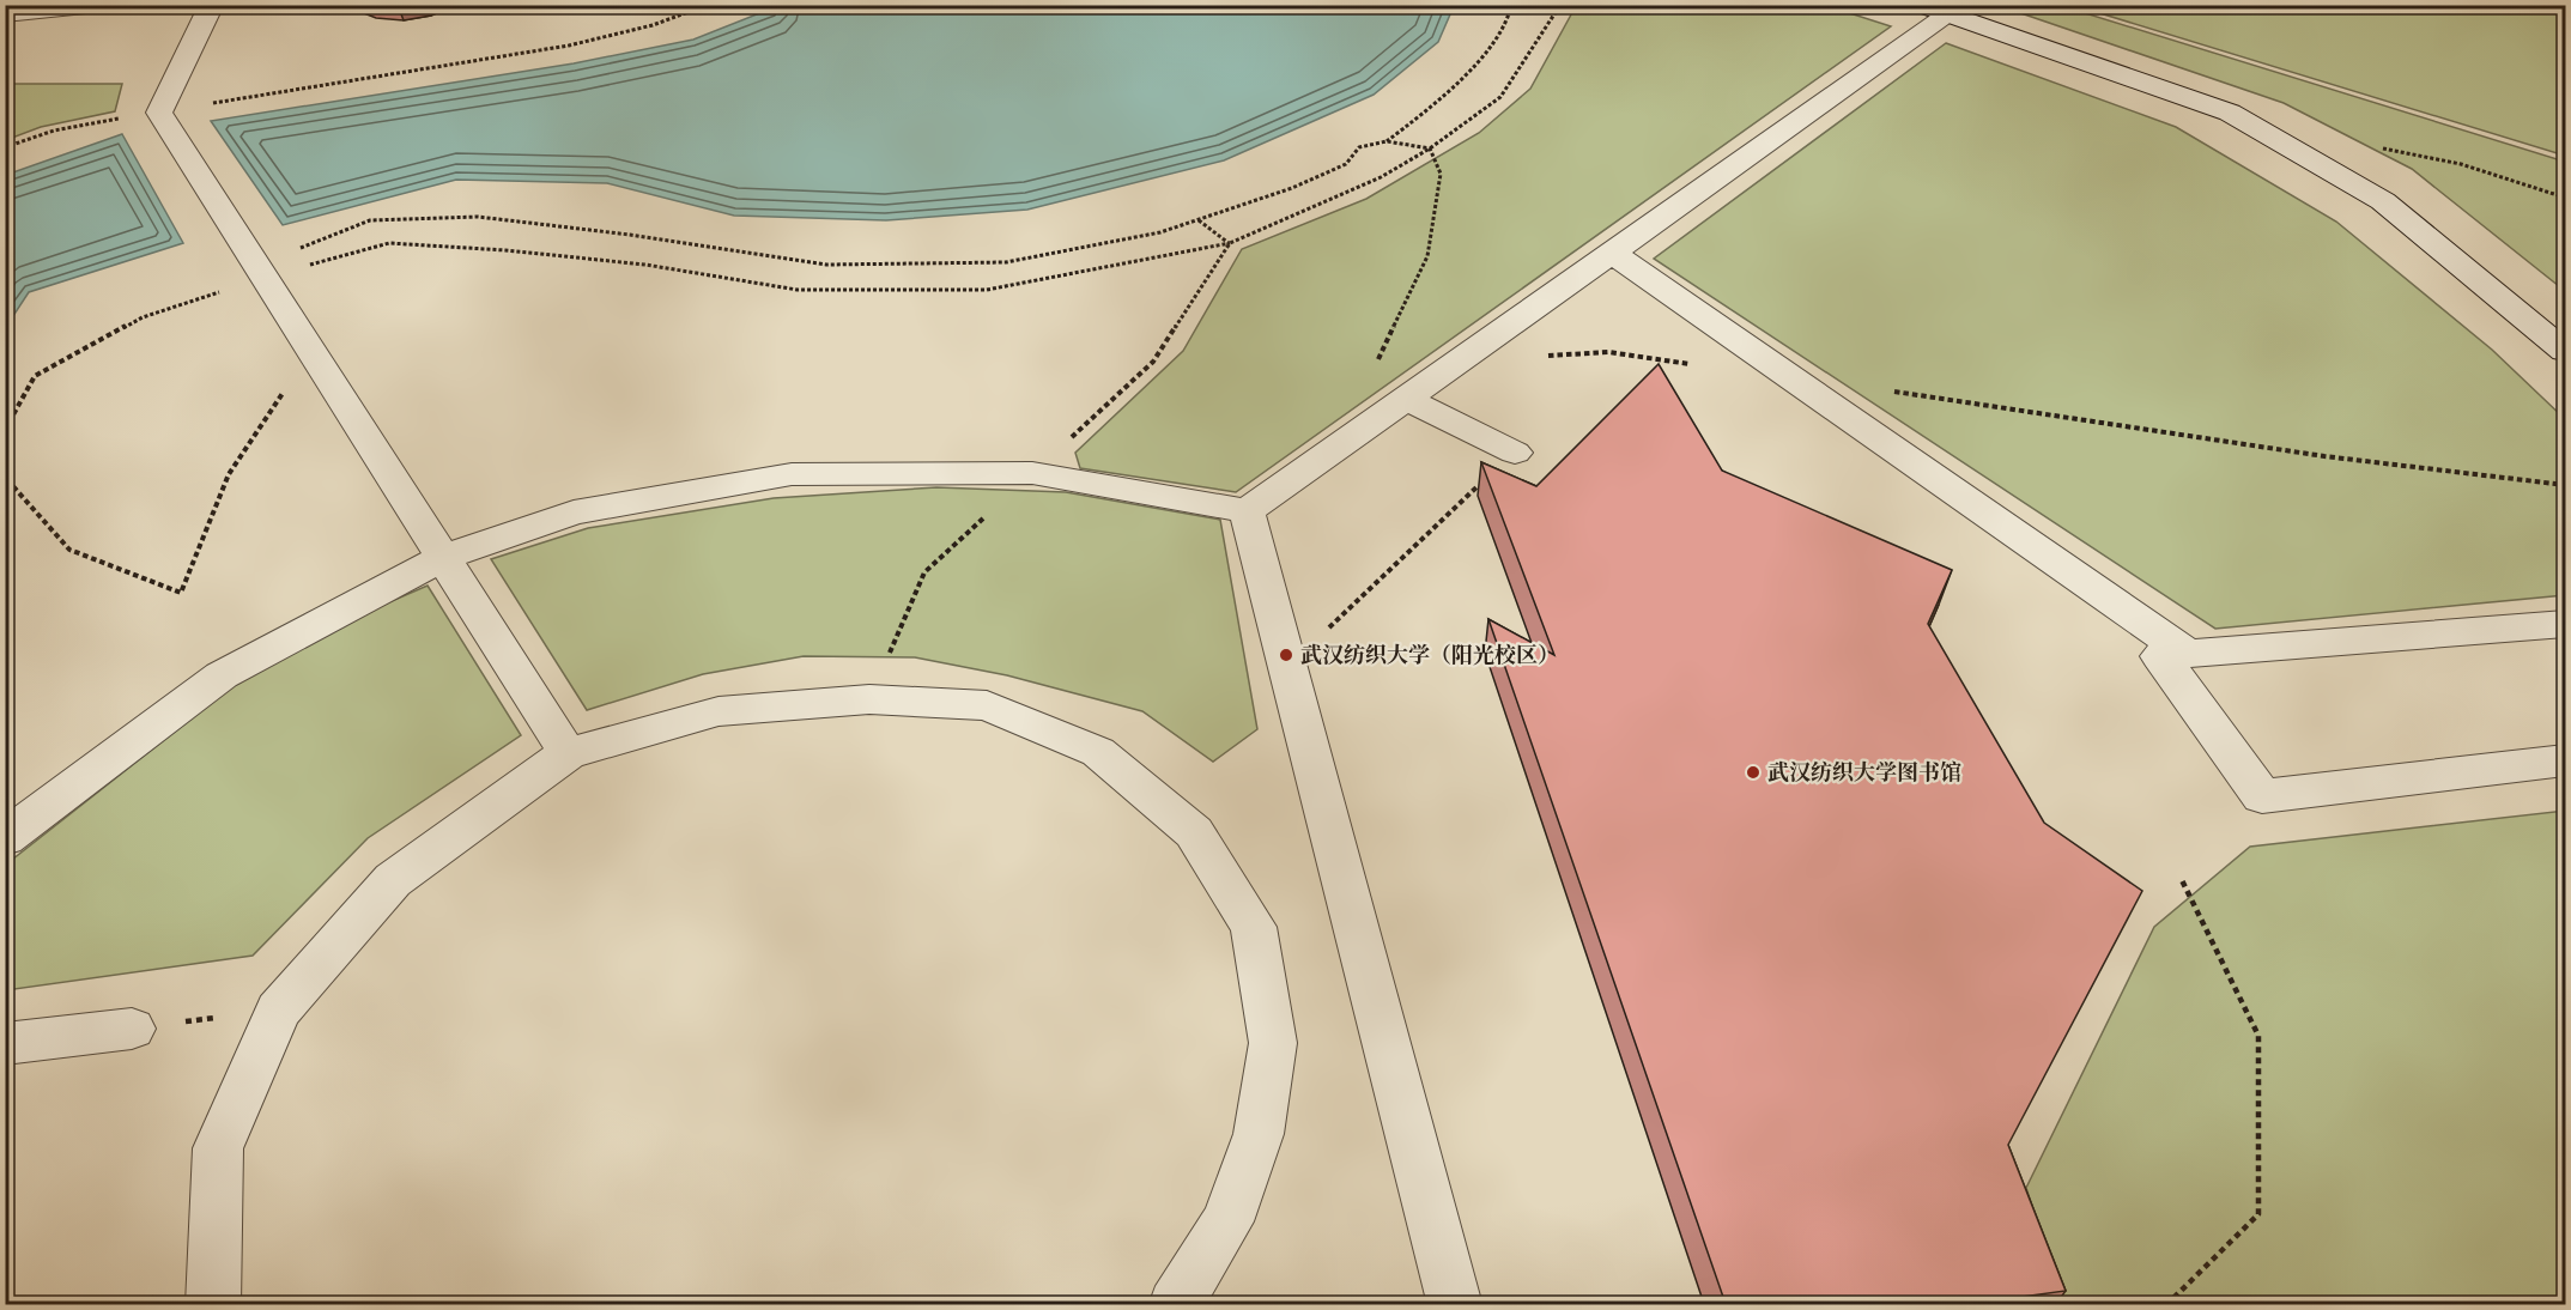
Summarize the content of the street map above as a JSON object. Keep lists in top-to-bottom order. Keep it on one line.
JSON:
{"places":["武汉纺织大学（阳光校区）","武汉纺织大学图书馆"]}
